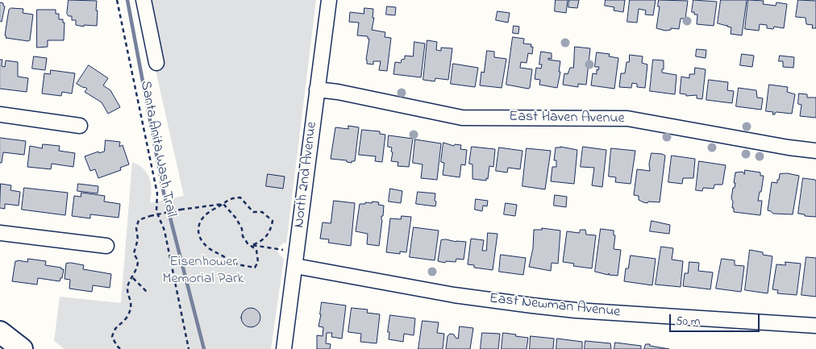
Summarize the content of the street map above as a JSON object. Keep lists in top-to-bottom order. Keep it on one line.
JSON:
{"streets":{"street":["East Haven Avenue","North 2nd Avenue","East Newman Avenue"],"path":["Santa Anita Wash Trail"]},"crossings":[["East Haven Avenue","North 2nd Avenue"],["North 2nd Avenue","East Newman Avenue"]],"parks":["Eisenhower Memorial Park"],"scale_bar":"50 m"}
